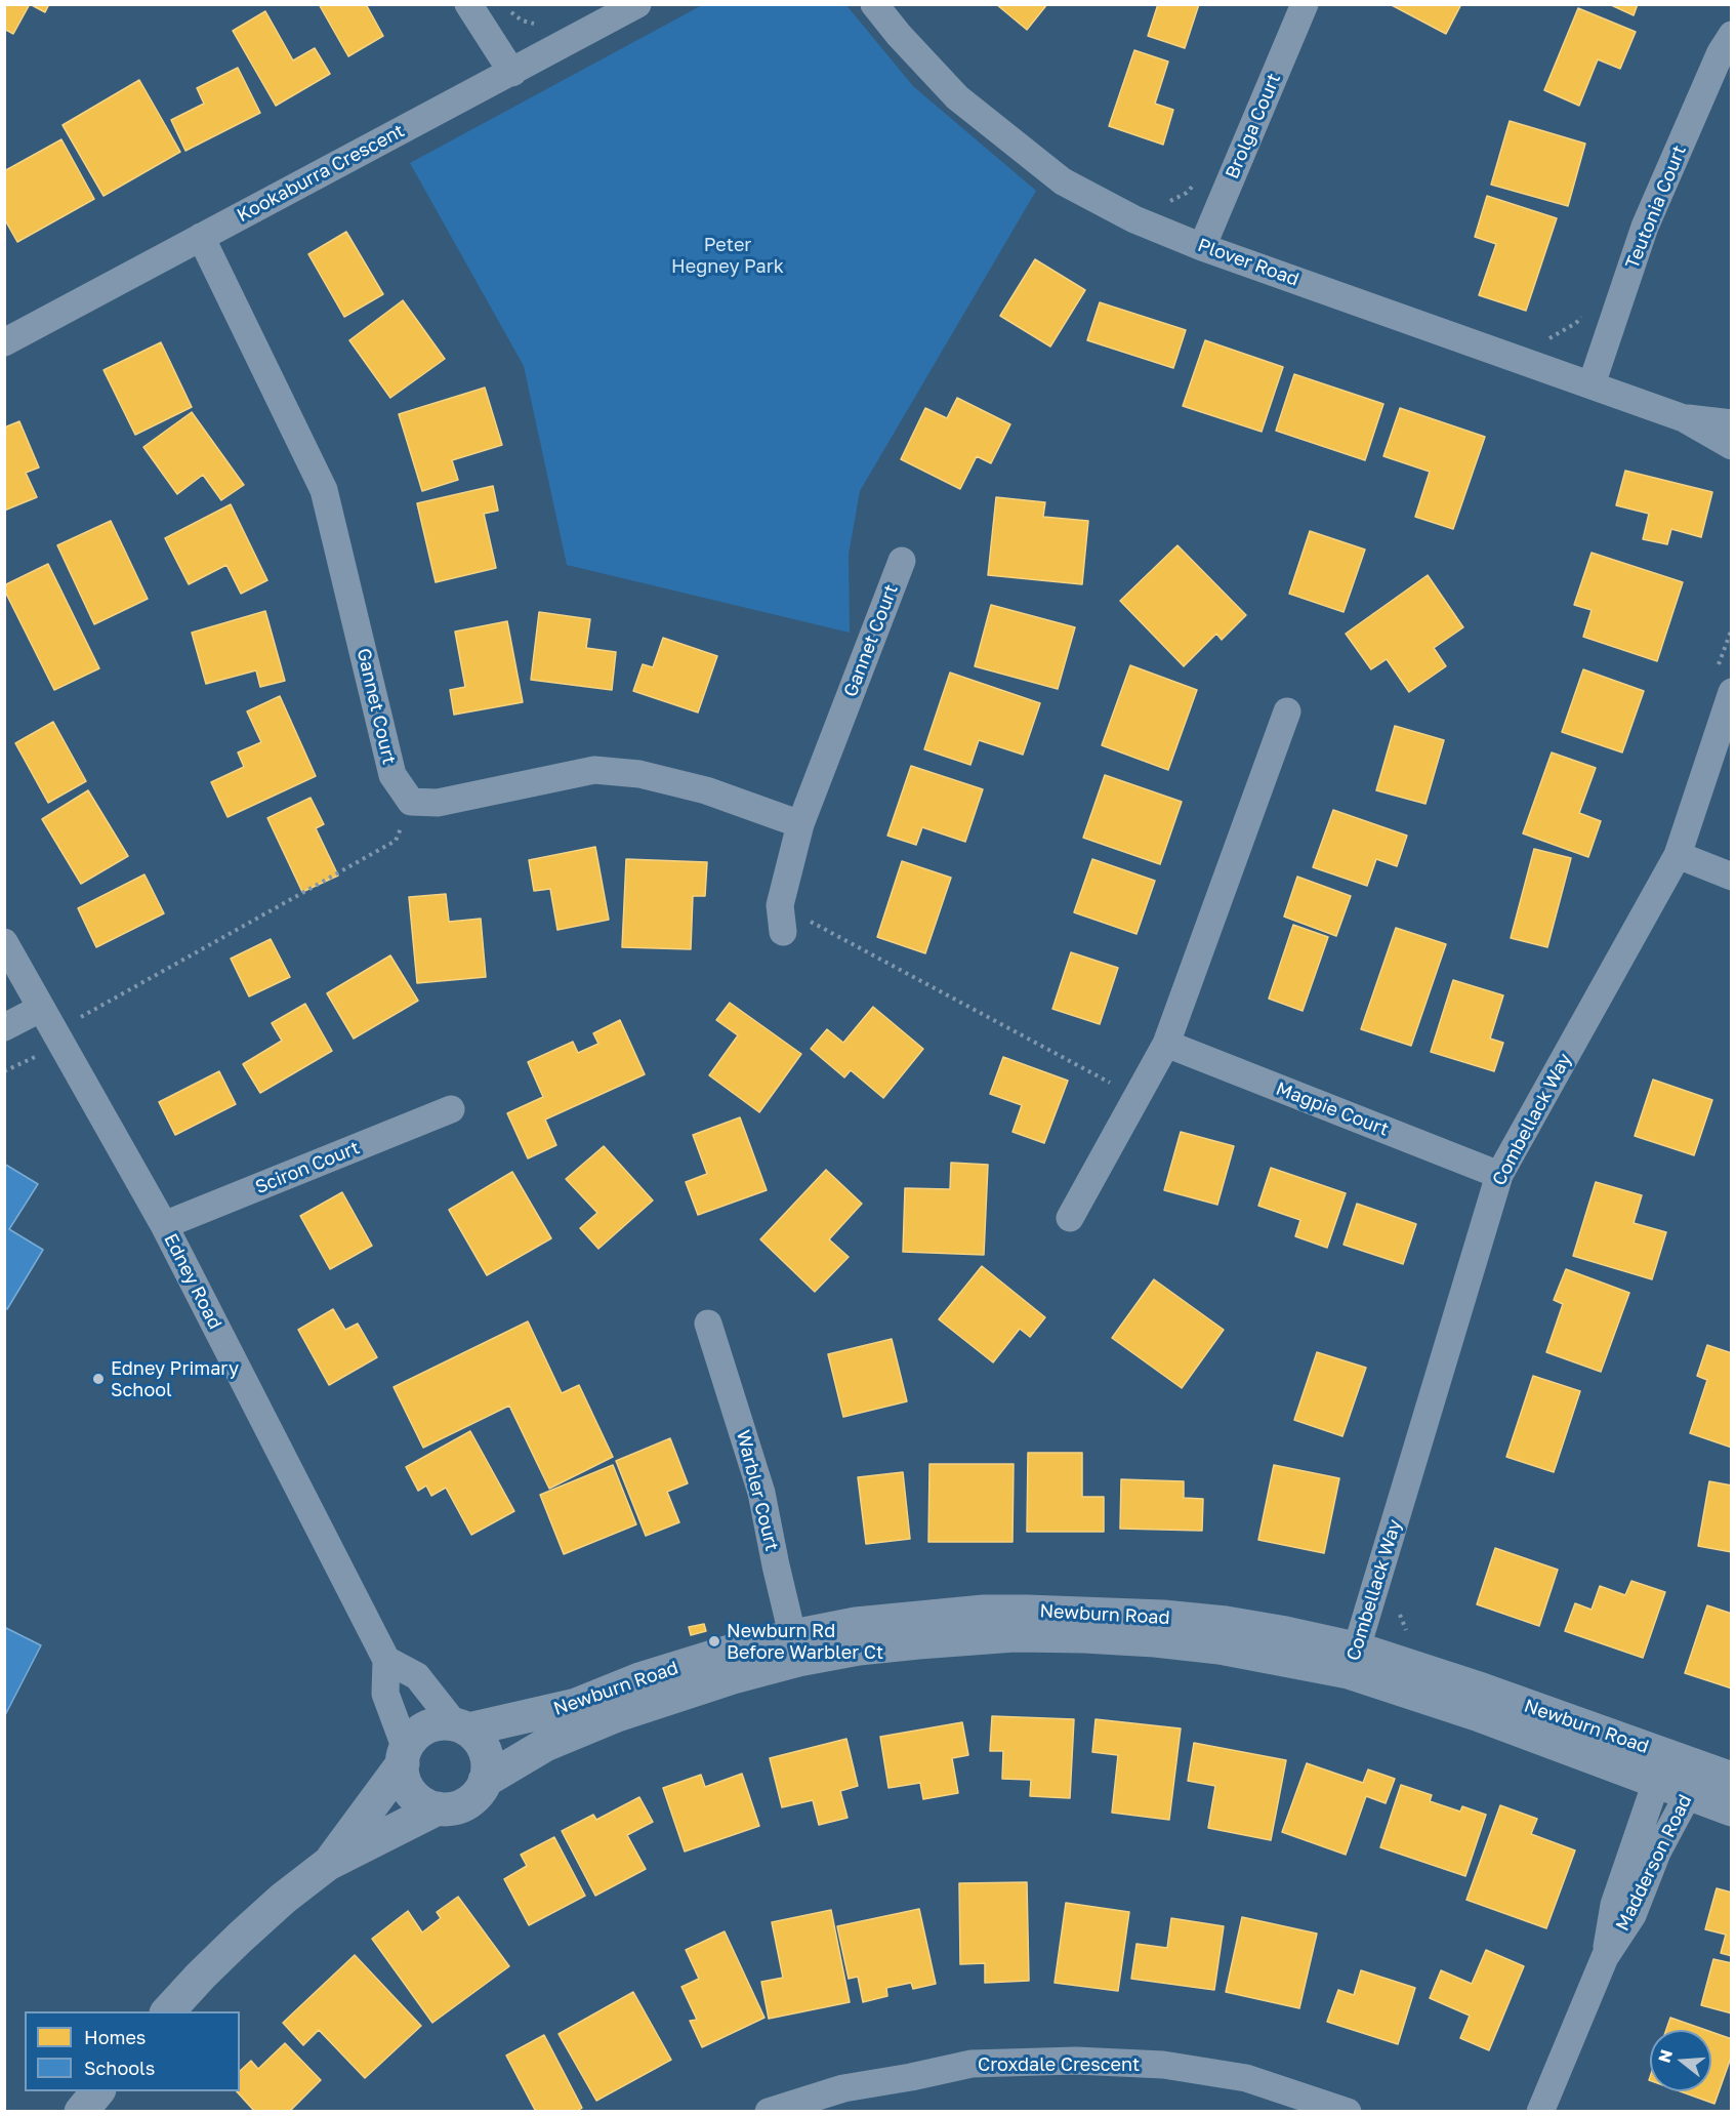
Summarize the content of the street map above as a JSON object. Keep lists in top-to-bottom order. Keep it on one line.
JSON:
{"streets":{"street":["Brolga Court","Kookaburra Crescent","Teutonia Court","Plover Road","Gannet Court","Magpie Court","Combellack Way","Sciron Court","Edney Road","Warbler Court","Newburn Road","Madderson Road","Croxdale Crescent"]},"crossings":[["Brolga Court","Plover Road"],["Kookaburra Crescent","Gannet Court"],["Teutonia Court","Plover Road"],["Magpie Court","Combellack Way"],["Combellack Way","Newburn Road"],["Sciron Court","Edney Road"],["Edney Road","Newburn Road"],["Warbler Court","Newburn Road"],["Newburn Road","Madderson Road"]],"parks":["Peter Hegney Park"],"places":["Edney Primary School","Newburn Rd Before Warbler Ct"],"legend":["Homes","Schools"],"north":"left"}
